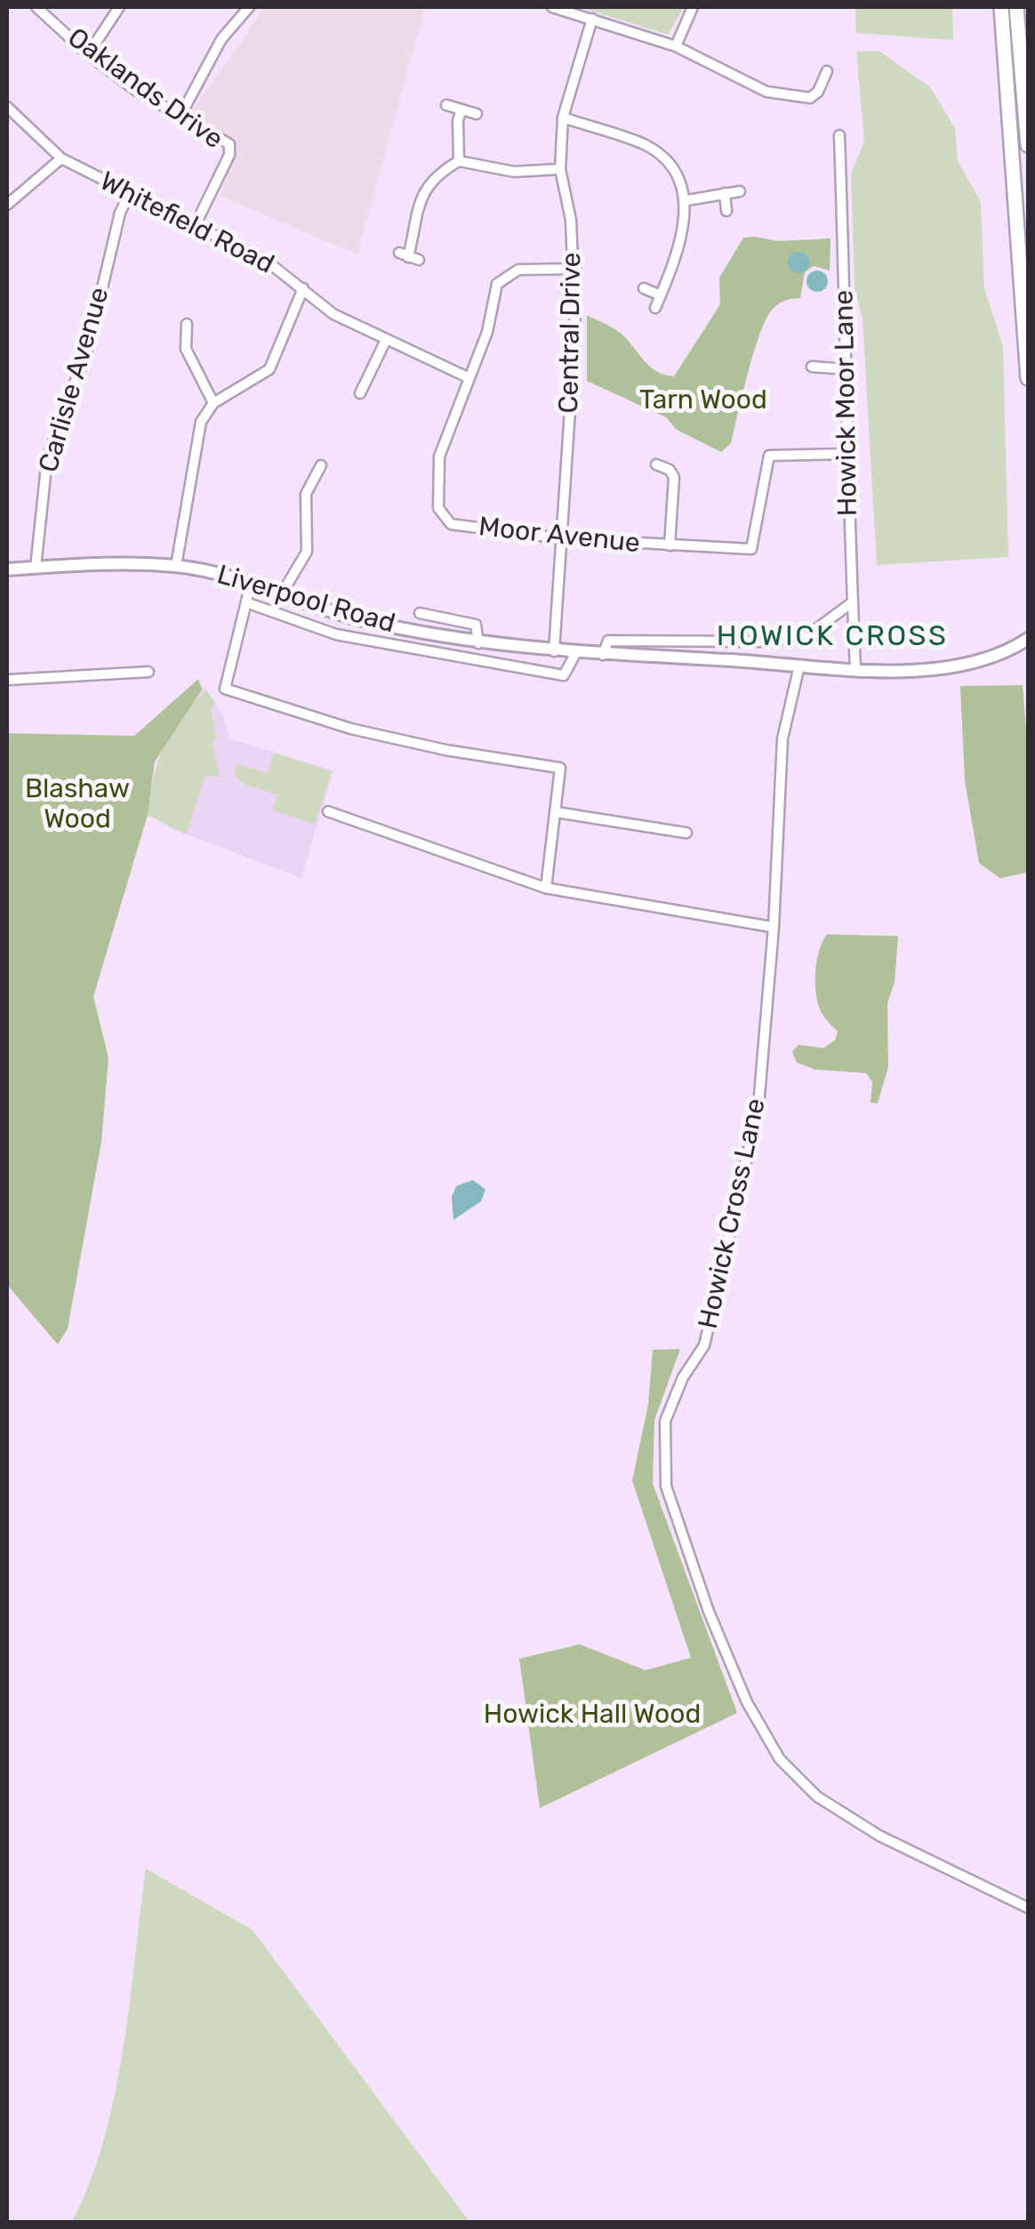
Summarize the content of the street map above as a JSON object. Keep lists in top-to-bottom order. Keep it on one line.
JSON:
{"streets":{"street":["Oaklands Drive","Whitefield Road","Central Drive","Carlisle Avenue","Howick Moor Lane","Moor Avenue","Liverpool Road","Howick Cross Lane"]},"crossings":[["Oaklands Drive","Whitefield Road"],["Whitefield Road","Carlisle Avenue"],["Whitefield Road","Moor Avenue"],["Central Drive","Moor Avenue"],["Central Drive","Liverpool Road"],["Carlisle Avenue","Liverpool Road"],["Howick Moor Lane","Moor Avenue"],["Howick Moor Lane","Liverpool Road"],["Liverpool Road","Howick Cross Lane"]],"districts":["HOWICK CROSS"],"parks":["Tarn Wood","Blashaw Wood","Howick Hall Wood"]}
